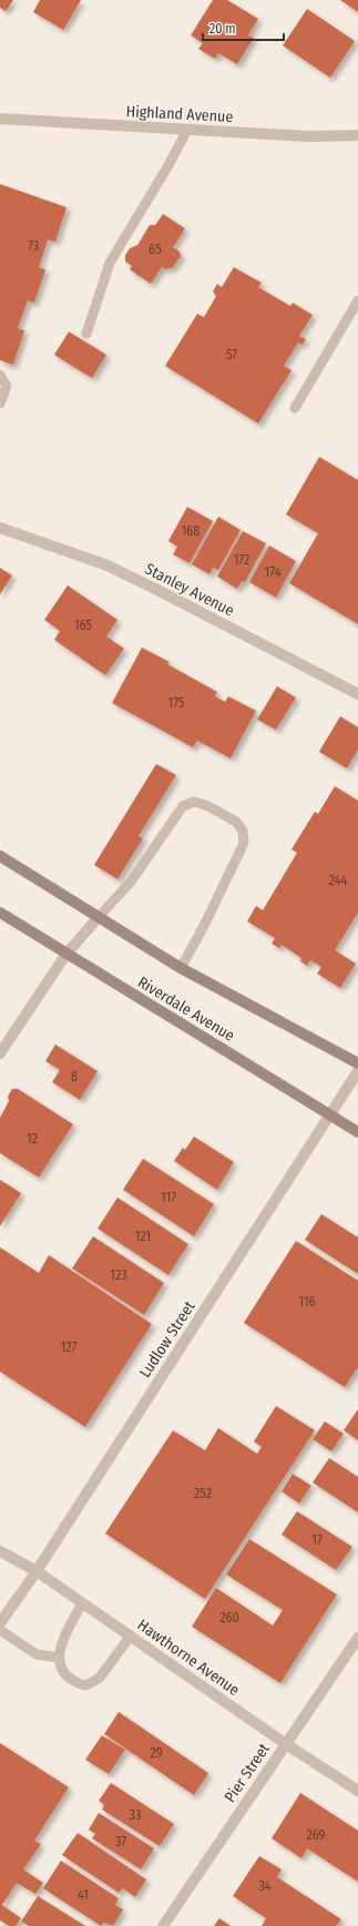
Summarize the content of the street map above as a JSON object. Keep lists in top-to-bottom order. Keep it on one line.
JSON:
{"streets":{"main road":["Riverdale Avenue"],"street":["Highland Avenue","Stanley Avenue","Ludlow Street","Hawthorne Avenue","Pier Street"]},"crossings":[["Riverdale Avenue","Ludlow Street"],["Ludlow Street","Hawthorne Avenue"],["Hawthorne Avenue","Pier Street"]],"house_numbers":["73","65","57","168","172","174","165","175","244","8","12","117","121","123","116","127","252","17","260","29","33","269","37","34","41"],"scale_bar":"20 m"}
